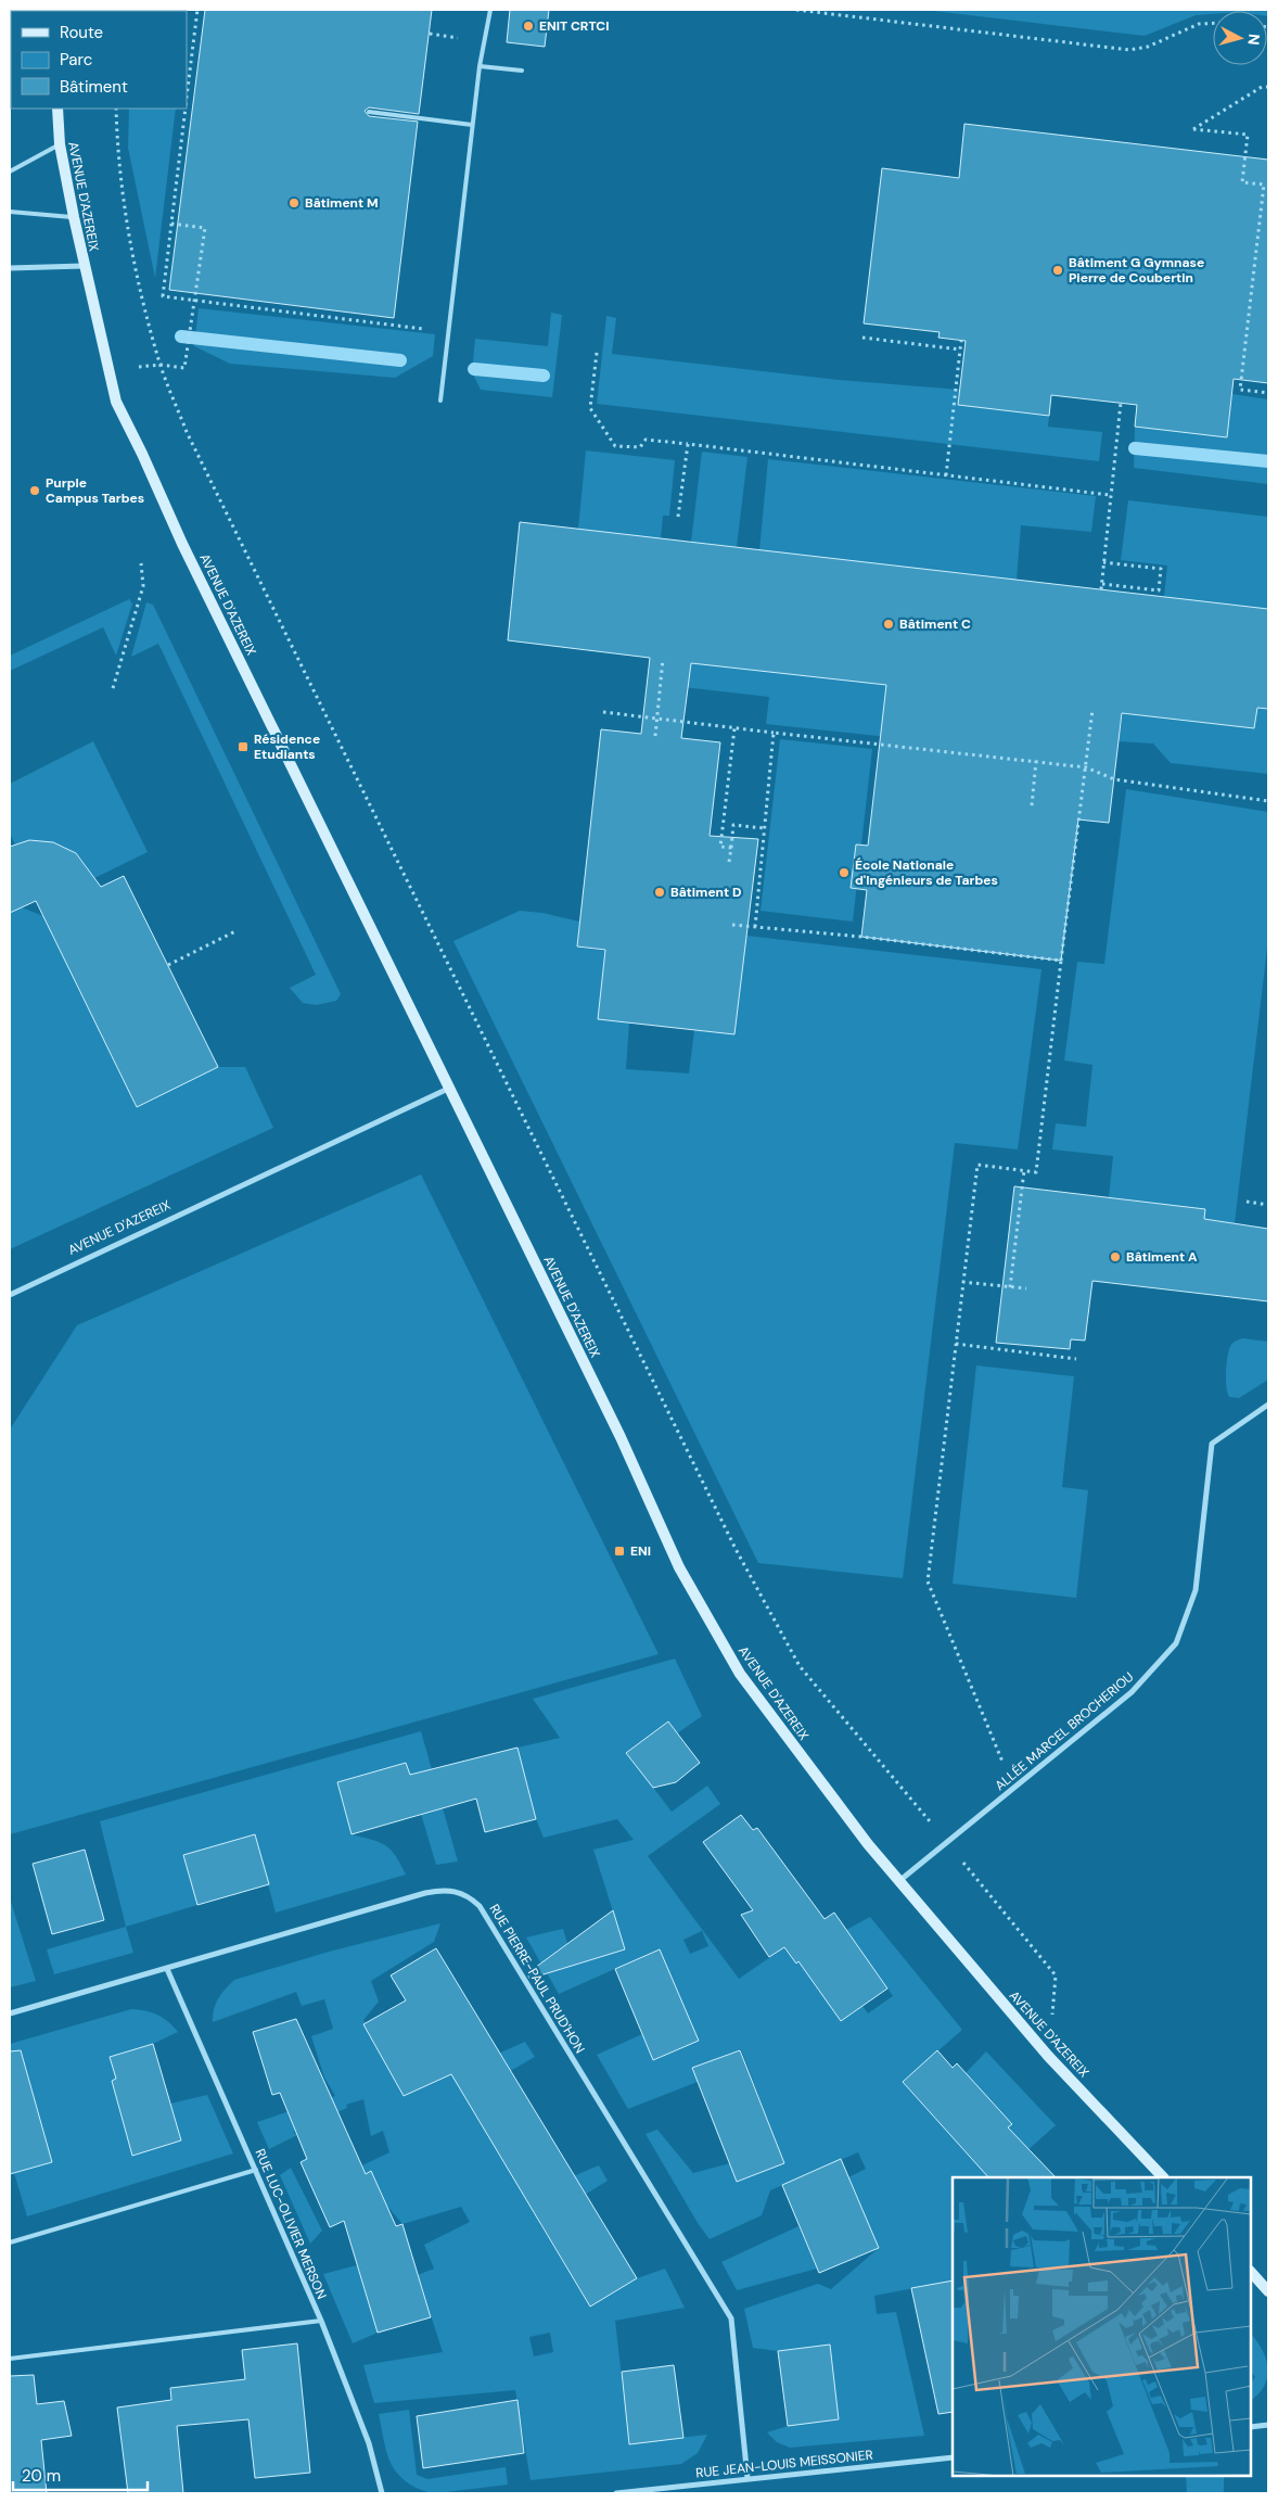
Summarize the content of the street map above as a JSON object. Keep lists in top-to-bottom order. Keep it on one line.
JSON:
{"streets":{"main road":["AVENUE D'AZEREIX"],"street":["ALLÉE MARCEL BROCHERIOU","RUE PIERRE-PAUL PRUD'HON","RUE LUC-OLIVIER MERSON","RUE JEAN-LOUIS MEISSONIER"]},"crossings":[["AVENUE D'AZEREIX","ALLÉE MARCEL BROCHERIOU"],["RUE PIERRE-PAUL PRUD'HON","RUE LUC-OLIVIER MERSON"],["RUE PIERRE-PAUL PRUD'HON","RUE JEAN-LOUIS MEISSONIER"]],"places":{"other":["ENIT CRTCI","Bâtiment M","Bâtiment G Gymnase Pierre de Coubertin","Purple Campus Tarbes","Bâtiment C","École Nationale d'Ingénieurs de Tarbes","Bâtiment D","Bâtiment A"],"transit":["Résidence Etudiants","ENI"]},"legend":["Route","Parc","Bâtiment"],"scale_bar":"20 m","north":"right"}
